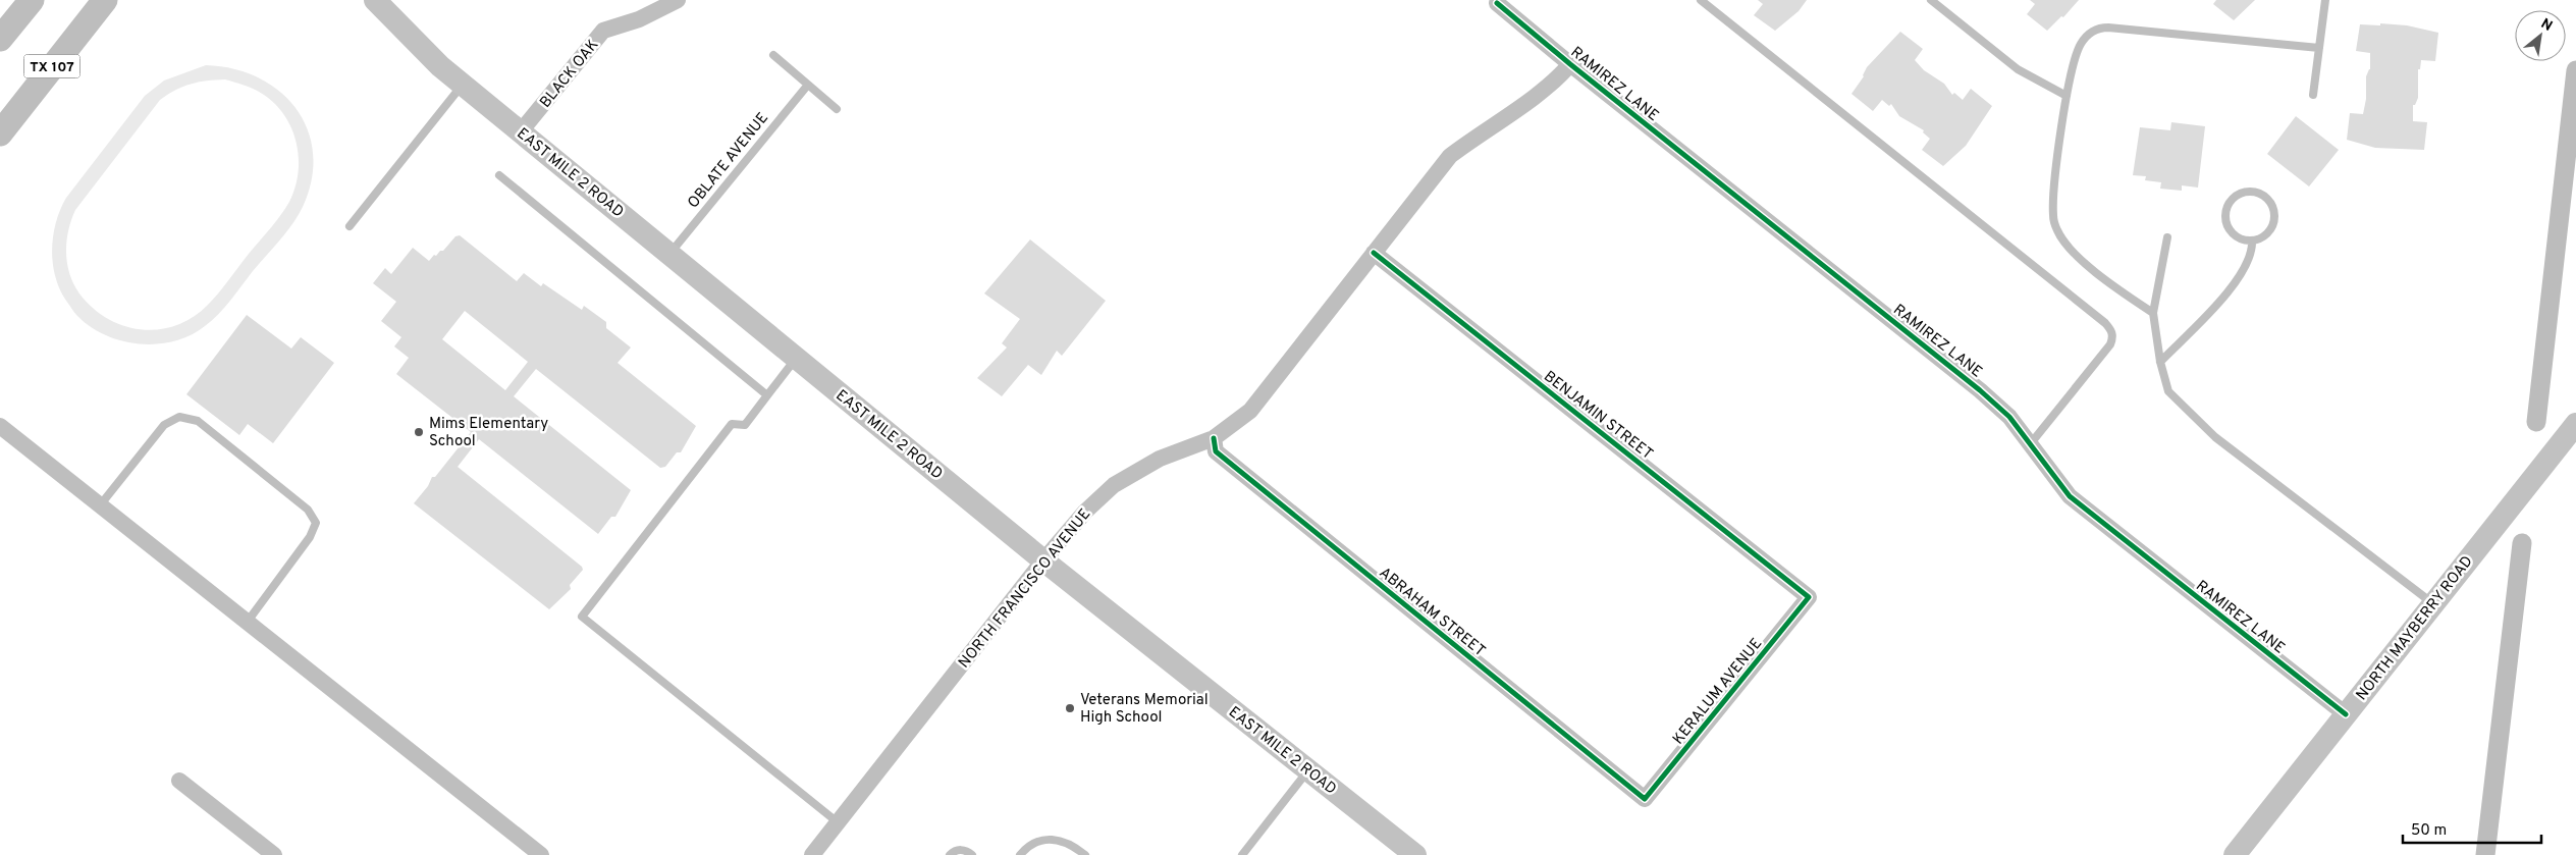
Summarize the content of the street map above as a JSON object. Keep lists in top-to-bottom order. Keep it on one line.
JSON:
{"streets":{"main road":["TX 107","EAST MILE 2 ROAD","NORTH MAYBERRY ROAD"],"street":["BLACK OAK","RAMIREZ LANE","BENJAMIN STREET","NORTH FRANCISCO AVENUE","ABRAHAM STREET","KERALUM AVENUE"],"lane":["OBLATE AVENUE"]},"crossings":[["BLACK OAK","EAST MILE 2 ROAD"],["RAMIREZ LANE","NORTH FRANCISCO AVENUE"],["RAMIREZ LANE","NORTH MAYBERRY ROAD"],["OBLATE AVENUE","EAST MILE 2 ROAD"],["EAST MILE 2 ROAD","NORTH FRANCISCO AVENUE"],["BENJAMIN STREET","NORTH FRANCISCO AVENUE"],["BENJAMIN STREET","KERALUM AVENUE"],["NORTH FRANCISCO AVENUE","ABRAHAM STREET"],["ABRAHAM STREET","KERALUM AVENUE"]],"places":["Mims Elementary School","Veterans Memorial High School"],"scale_bar":"50 m","north":"top right"}
